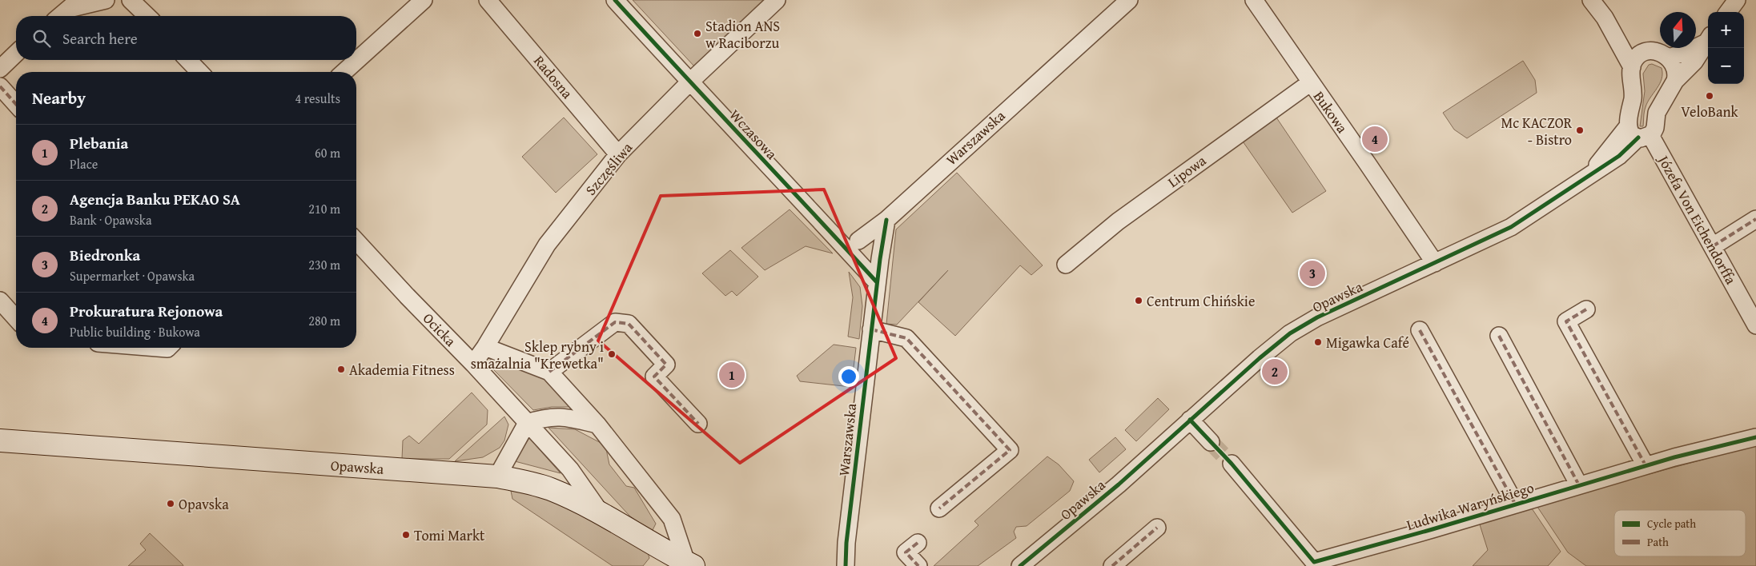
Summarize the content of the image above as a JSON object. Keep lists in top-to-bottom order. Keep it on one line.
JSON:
{"streets":{"main road":["Opawska"],"street":["Radosna","Bukowa","Wczasowa","Warszawska","Szczęśliwa","Lipowa","Józefa Von Eichendorffa","Ocicka","Ludwika Waryńskiego"]},"crossings":[["Radosna","Szczęśliwa"],["Bukowa","Lipowa"],["Bukowa","Opawska"],["Wczasowa","Warszawska"],["Wczasowa","Szczęśliwa"],["Szczęśliwa","Ocicka"],["Józefa Von Eichendorffa","Opawska"],["Opawska","Ocicka"]],"places":["Stadion ANS w Raciborzu","VeloBank","Mc KACZOR - Bistro","Centrum Chińskie","Migawka Café","Sklep rybny i smażalnia \"Krewetka\"","Akademia Fitness","Opavska","Tomi Markt"],"legend":["Cycle path","Path"],"north":"top","page":{"map_buttons":["+","−"],"search":"Search here","heading":["Nearby","4 results"],"list":[{"mark":"1","name":"Plebania","note":"Place","value":"60 m"},{"mark":"2","name":"Agencja Banku PEKAO SA","note":"Bank · Opawska","value":"210 m"},{"mark":"3","name":"Biedronka","note":"Supermarket · Opawska","value":"230 m"},{"mark":"4","name":"Prokuratura Rejonowa","note":"Public building · Bukowa","value":"280 m"}],"pins":["4","3","2","1"]}}
